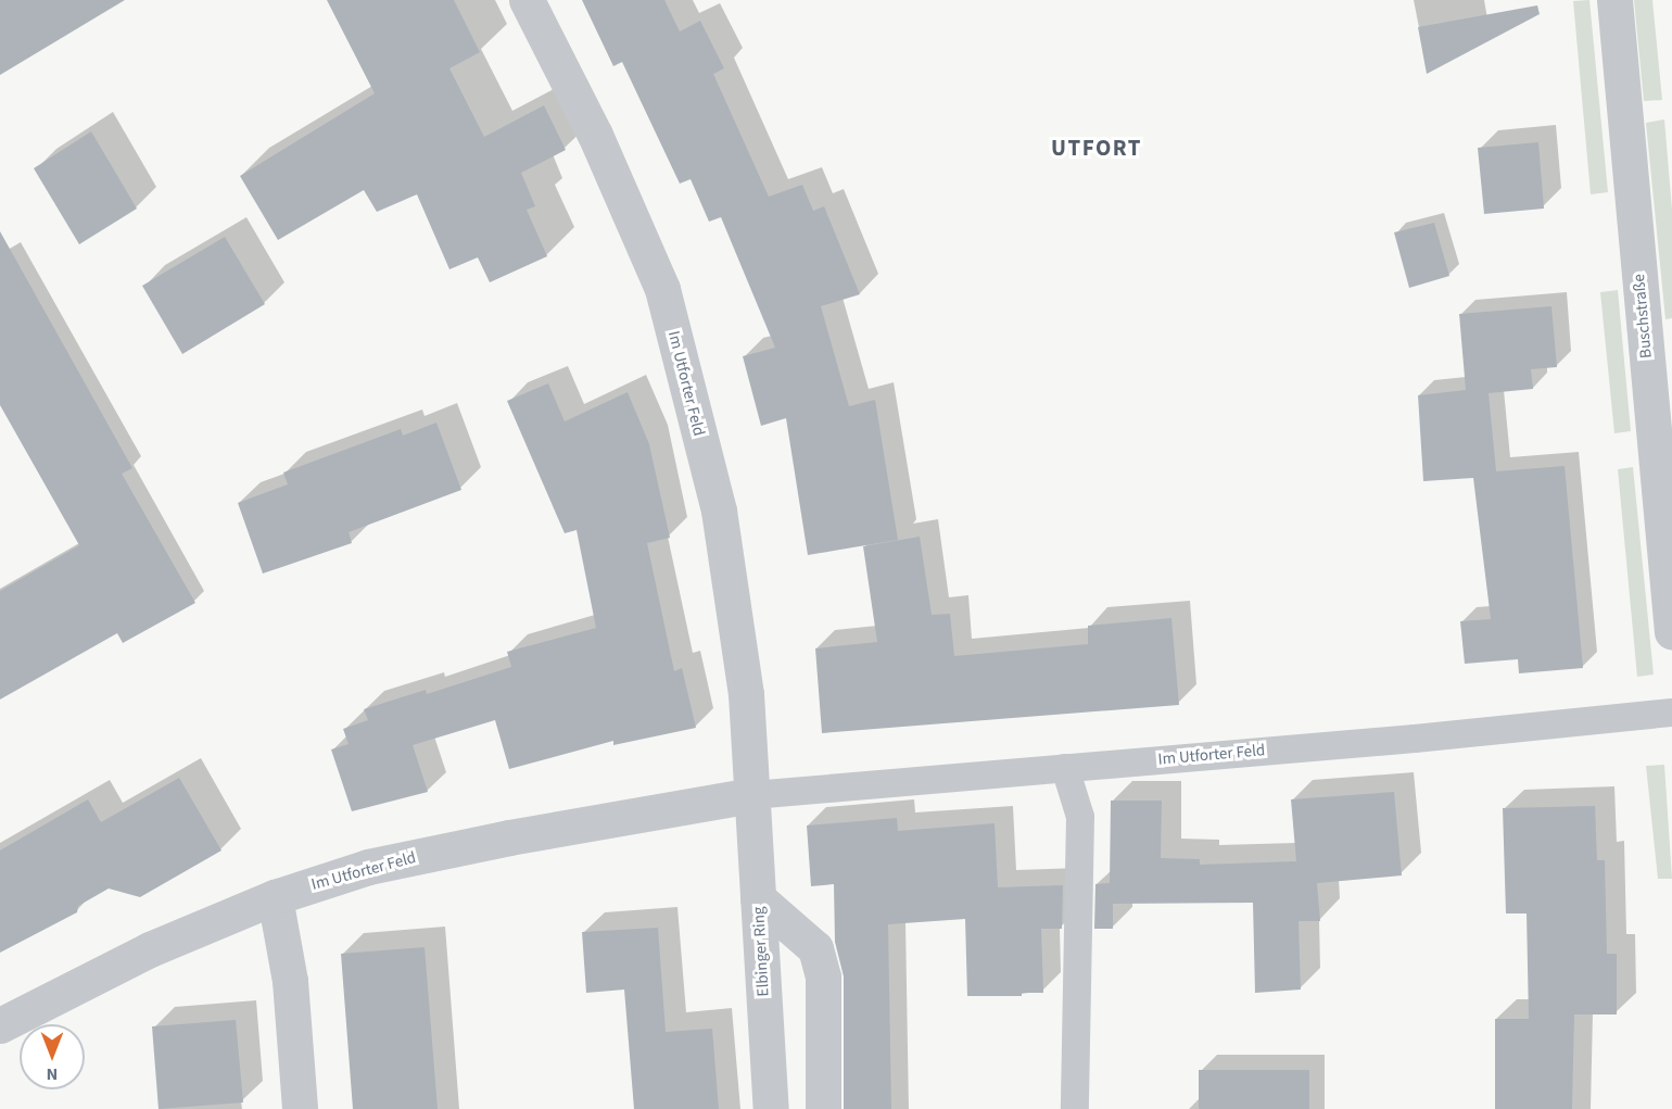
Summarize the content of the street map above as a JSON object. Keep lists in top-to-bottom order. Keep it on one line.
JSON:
{"streets":{"street":["Buschstraße","Im Utforter Feld","Elbinger Ring"]},"crossings":[["Im Utforter Feld","Elbinger Ring"]],"districts":["UTFORT"],"north":"bottom"}
